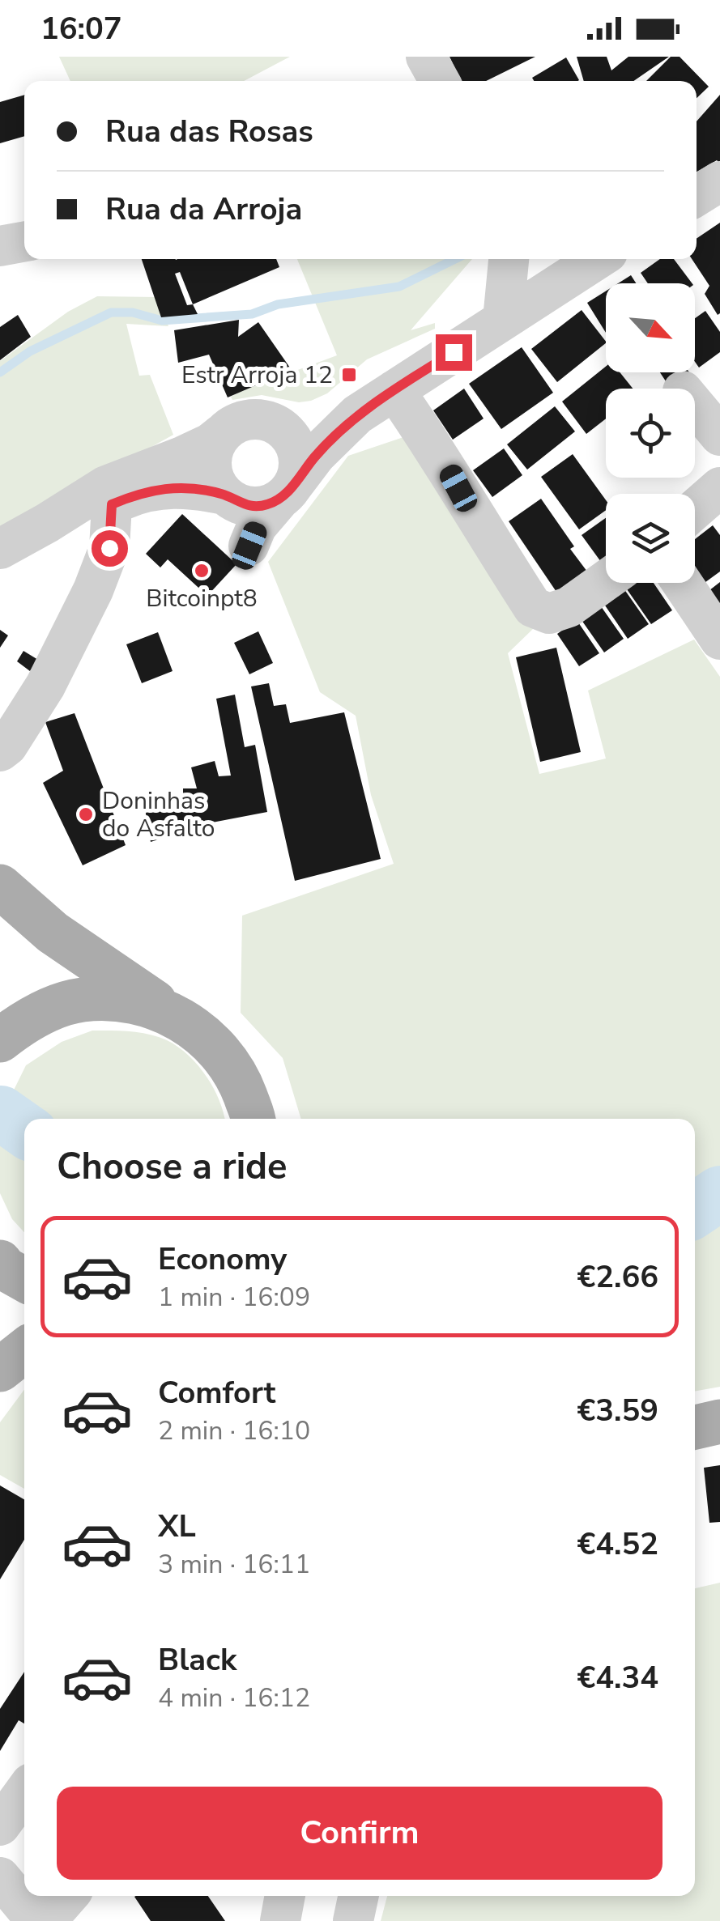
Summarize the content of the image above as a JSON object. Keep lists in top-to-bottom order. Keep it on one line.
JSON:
{"places":{"transit":["Estr Arroja 12"],"other":["Bitcoinpt8","Doninhas do Asfalto"]},"north":"bottom right","page":{"status":"16:07","banner":["Rua das Rosas","Rua da Arroja"],"heading":"Choose a ride","list":[{"name":"Economy","note":"1 min · 16:09","value":"€2.66"},{"name":"Comfort","note":"2 min · 16:10","value":"€3.59"},{"name":"XL","note":"3 min · 16:11","value":"€4.52"},{"name":"Black","note":"4 min · 16:12","value":"€4.34"}],"buttons":"Confirm"}}
